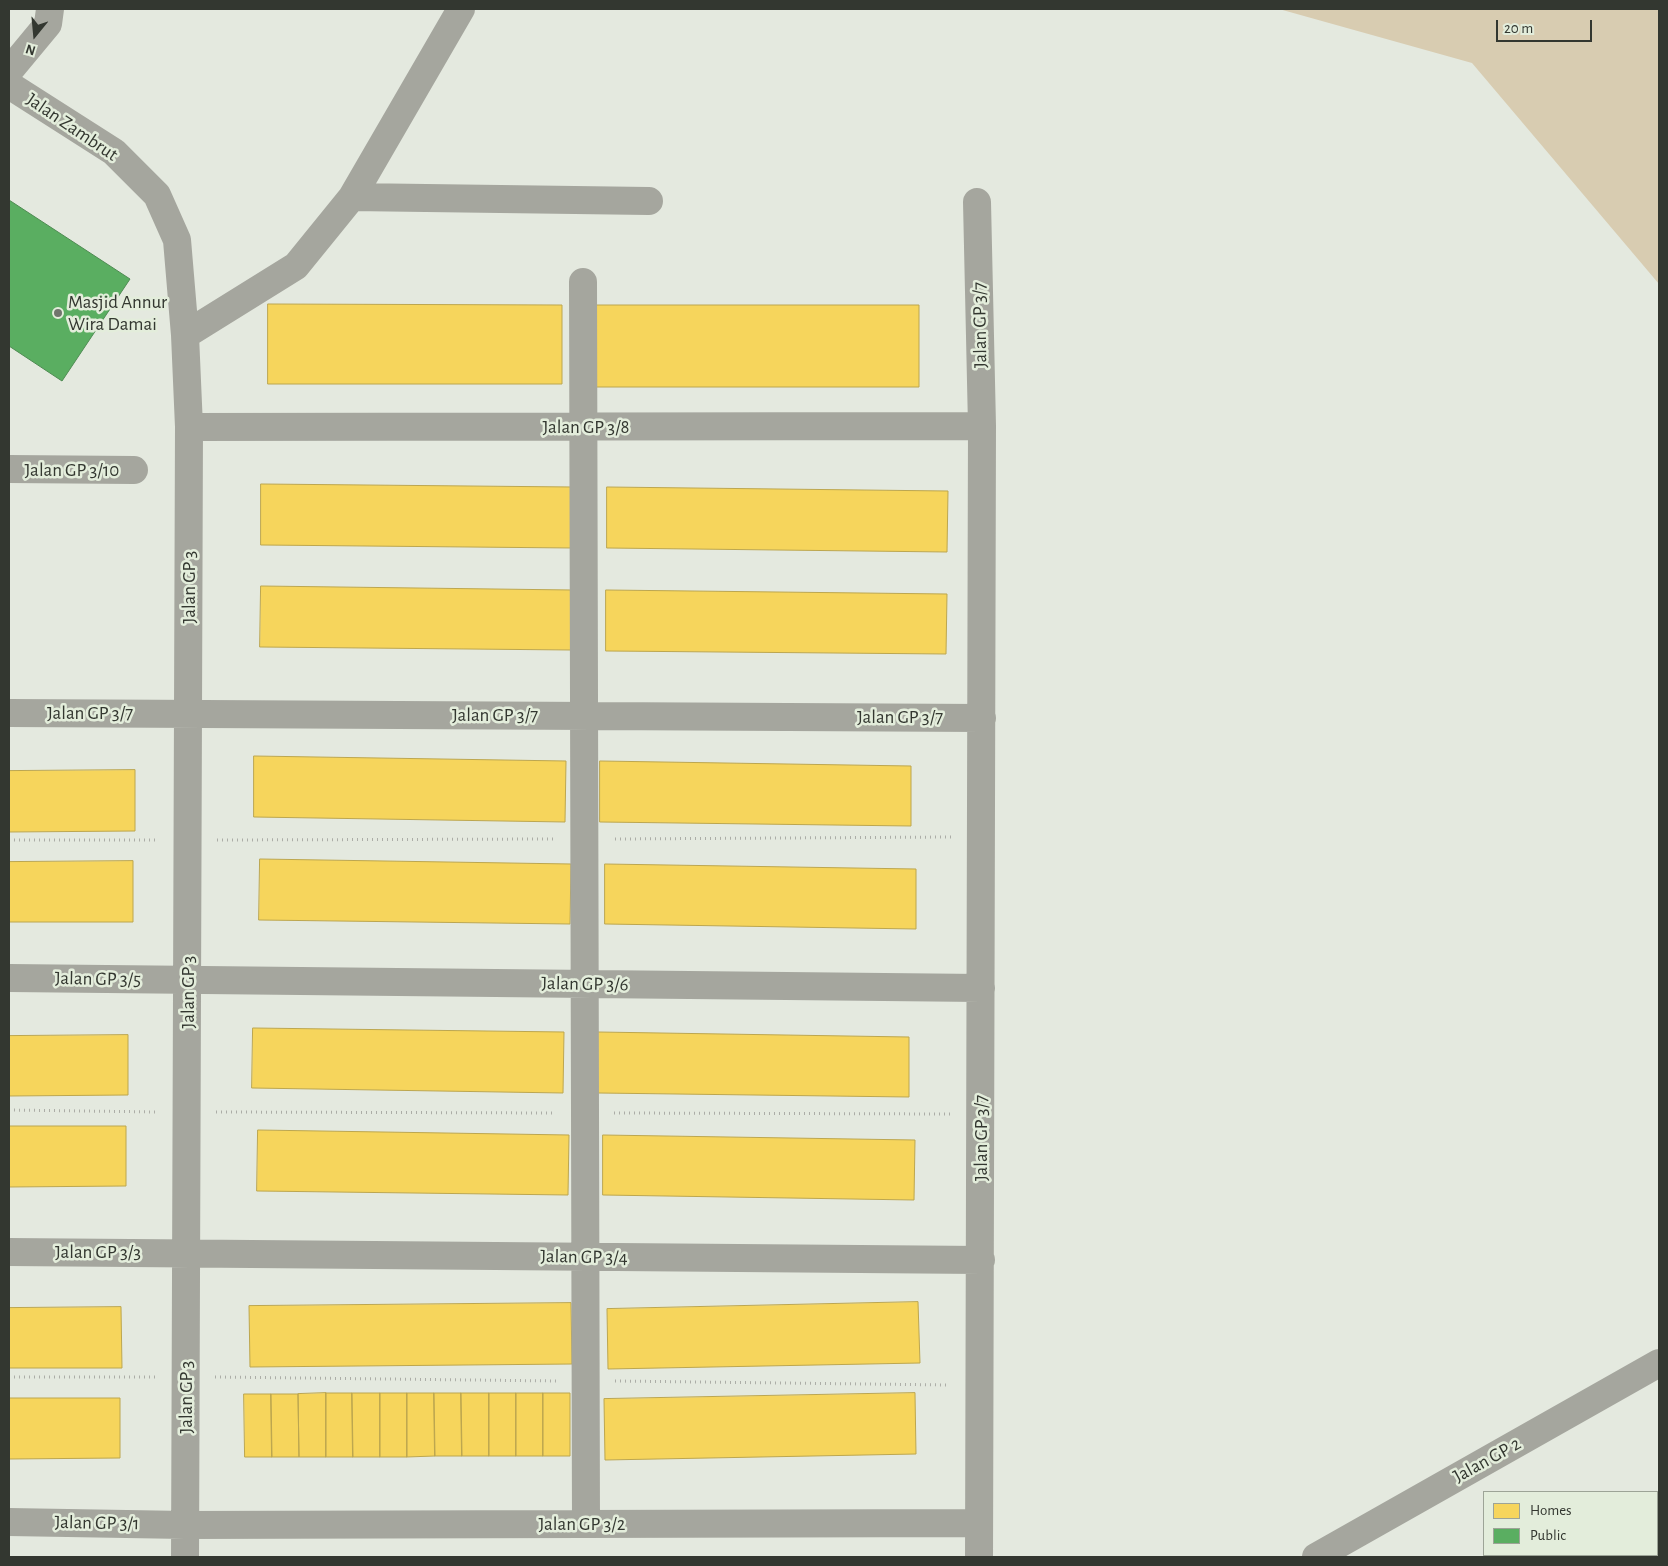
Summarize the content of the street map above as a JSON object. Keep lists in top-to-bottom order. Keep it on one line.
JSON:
{"streets":{"street":["Jalan Zambrut","Jalan GP 3/7","Jalan GP 3/8","Jalan GP 3/10","Jalan GP 3","Jalan GP 3/5","Jalan GP 3/6","Jalan GP 3/3","Jalan GP 3/4","Jalan GP 2","Jalan GP 3/1","Jalan GP 3/2"]},"crossings":[["Jalan Zambrut","Jalan GP 3/8"],["Jalan Zambrut","Jalan GP 3"],["Jalan GP 3/7","Jalan GP 3/8"],["Jalan GP 3/7","Jalan GP 3"],["Jalan GP 3/7","Jalan GP 3/6"],["Jalan GP 3/7","Jalan GP 3/4"],["Jalan GP 3/7","Jalan GP 3/2"],["Jalan GP 3/8","Jalan GP 3"],["Jalan GP 3","Jalan GP 3/5"],["Jalan GP 3","Jalan GP 3/6"],["Jalan GP 3","Jalan GP 3/3"],["Jalan GP 3","Jalan GP 3/4"],["Jalan GP 3","Jalan GP 3/1"],["Jalan GP 3","Jalan GP 3/2"],["Jalan GP 3/5","Jalan GP 3/6"],["Jalan GP 3/3","Jalan GP 3/4"],["Jalan GP 3/1","Jalan GP 3/2"]],"places":["Masjid Annur Wira Damai"],"legend":["Homes","Public"],"scale_bar":"20 m","north":"bottom"}
